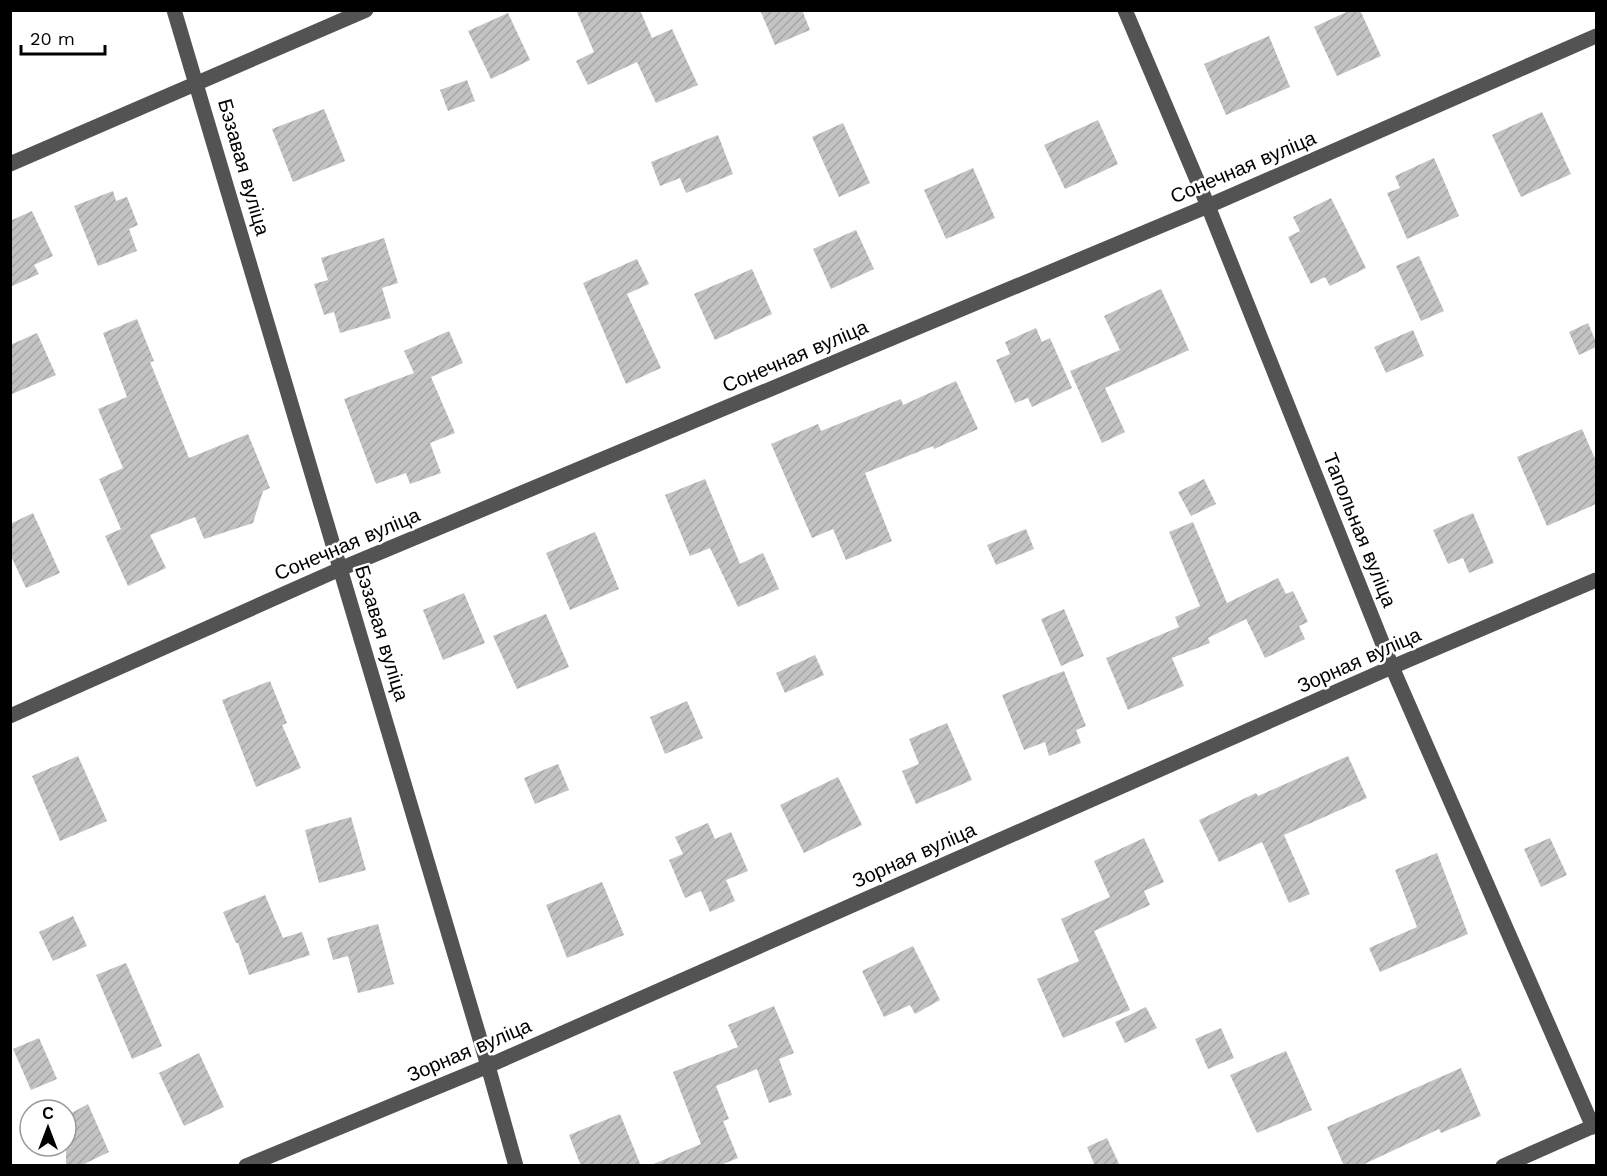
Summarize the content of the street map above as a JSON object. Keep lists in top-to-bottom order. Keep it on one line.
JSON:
{"streets":{"street":["Бэзавая вуліца","Сонечная вуліца","Тапольная вуліца","Зорная вуліца"]},"crossings":[["Бэзавая вуліца","Сонечная вуліца"],["Бэзавая вуліца","Зорная вуліца"],["Сонечная вуліца","Тапольная вуліца"],["Тапольная вуліца","Зорная вуліца"]],"scale_bar":"20 m","north":"top"}
